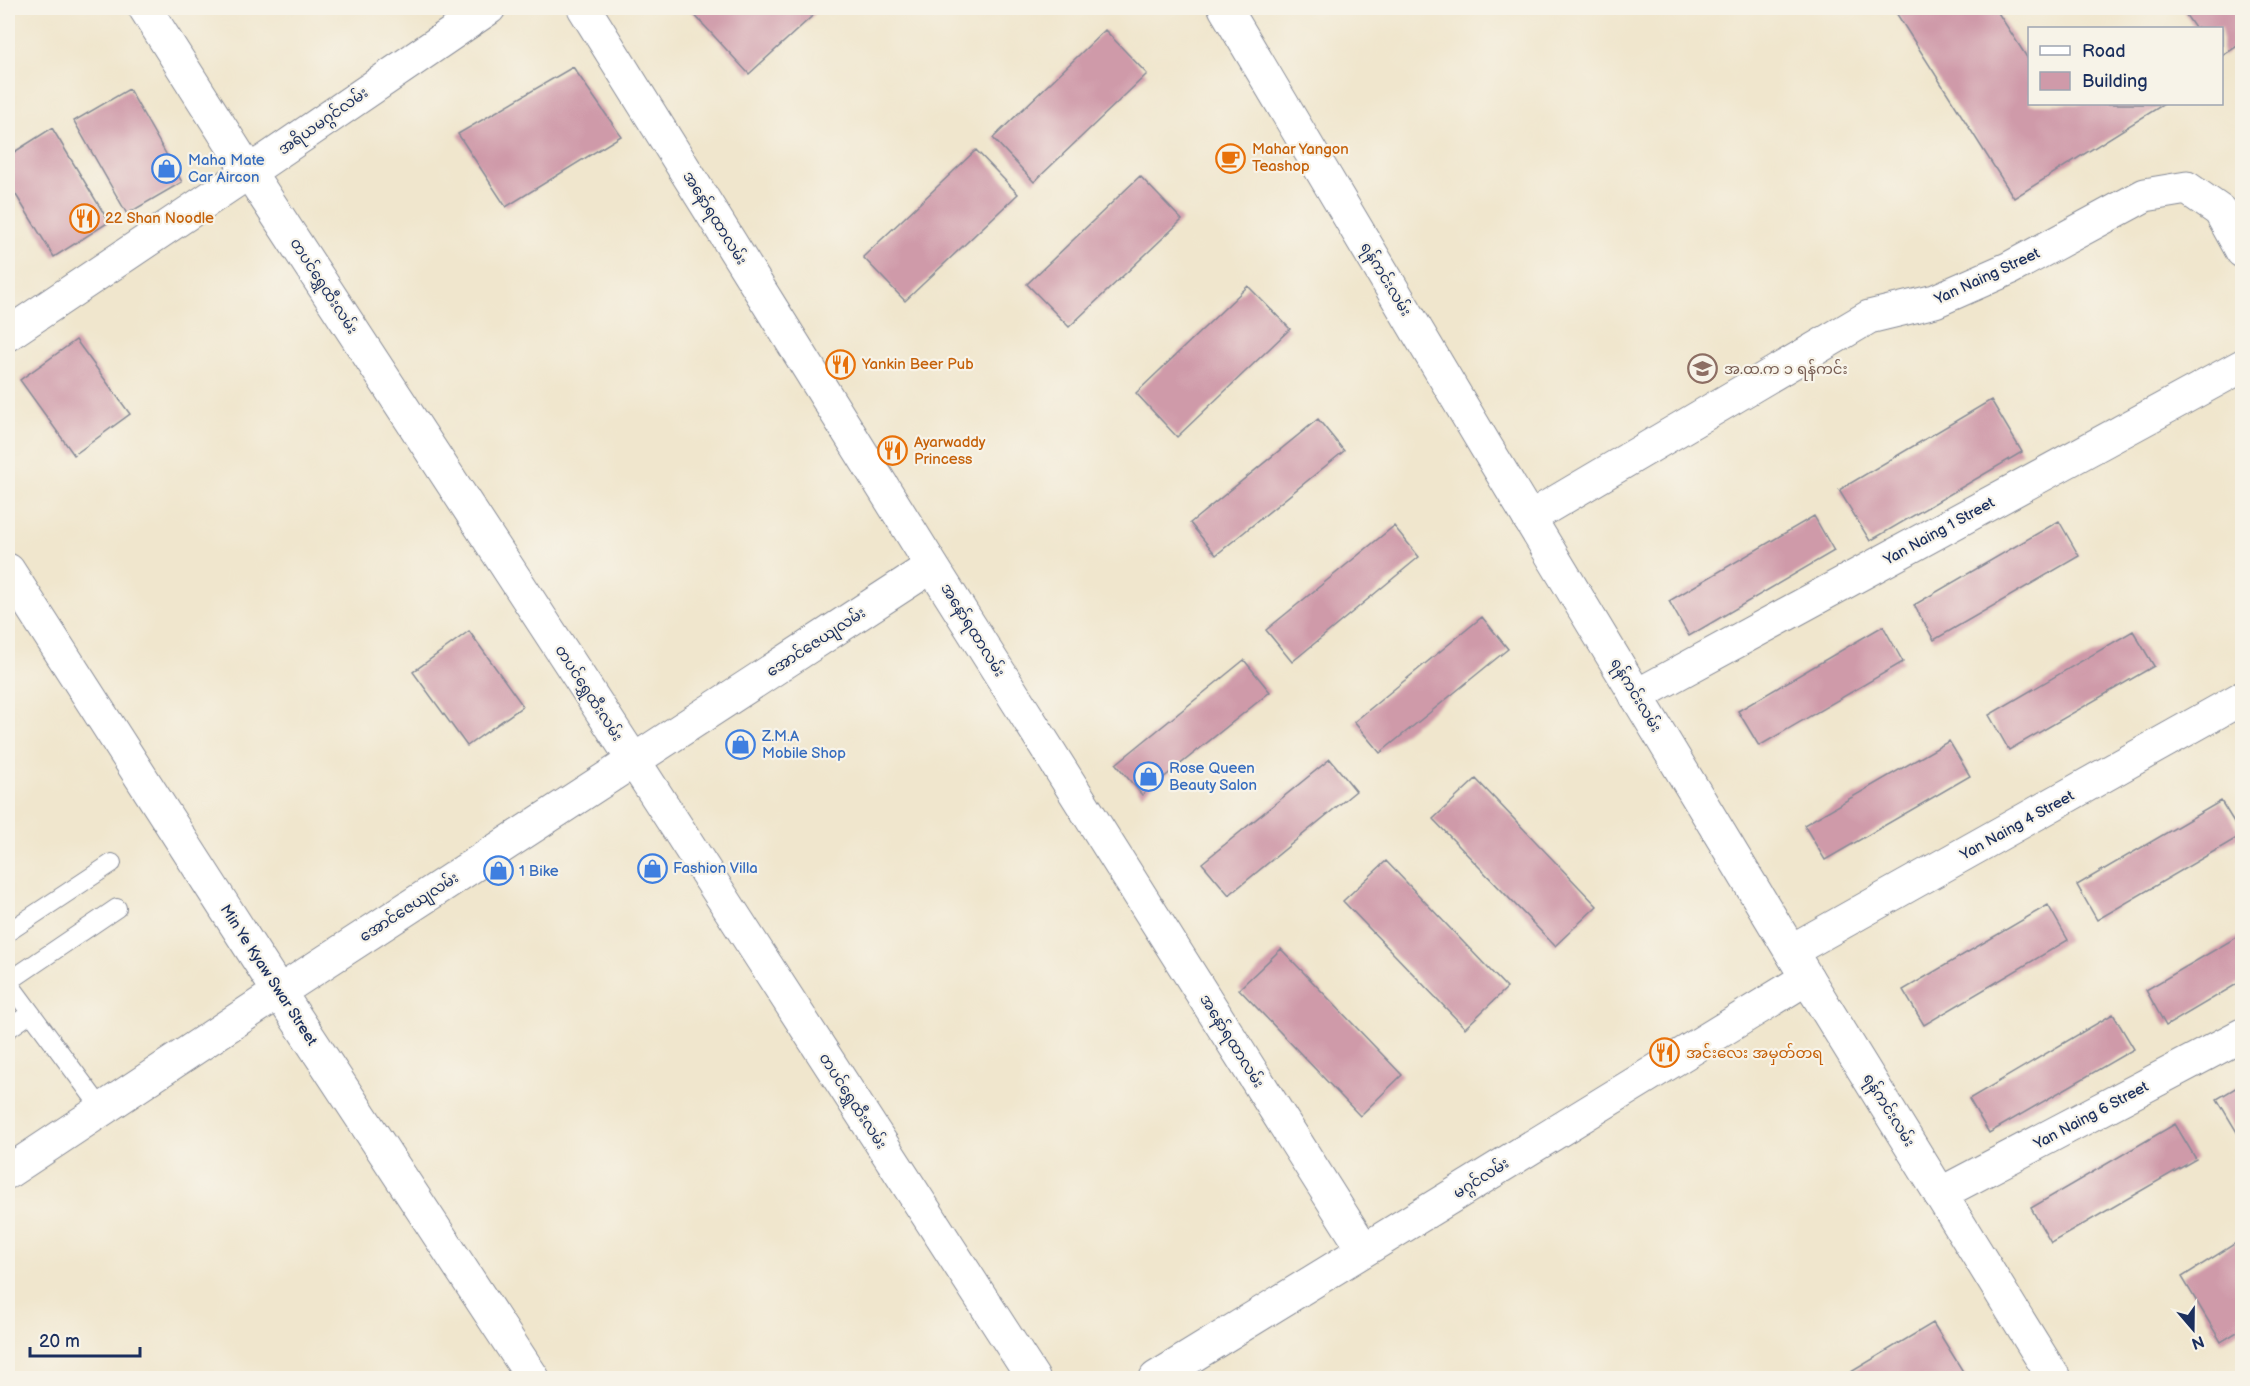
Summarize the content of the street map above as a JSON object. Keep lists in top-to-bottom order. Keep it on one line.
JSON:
{"streets":{"street":["အရိယမဂ္ဂင်လမ်း","အနော်ရထာလမ်း","Yan Naing Street","ရန်ကင်းလမ်း","တပင်ရွှေထီးလမ်း","Yan Naing 1 Street","အောင်ဇေယျလမ်း","Yan Naing 4 Street","Min Ye Kyaw Swar Street","Yan Naing 6 Street","မဂ္ဂင်လမ်း"]},"crossings":[["အရိယမဂ္ဂင်လမ်း","တပင်ရွှေထီးလမ်း"],["အနော်ရထာလမ်း","အောင်ဇေယျလမ်း"],["အနော်ရထာလမ်း","မဂ္ဂင်လမ်း"],["Yan Naing Street","ရန်ကင်းလမ်း"],["ရန်ကင်းလမ်း","Yan Naing 1 Street"],["ရန်ကင်းလမ်း","Yan Naing 4 Street"],["ရန်ကင်းလမ်း","Yan Naing 6 Street"],["ရန်ကင်းလမ်း","မဂ္ဂင်လမ်း"],["တပင်ရွှေထီးလမ်း","အောင်ဇေယျလမ်း"],["အောင်ဇေယျလမ်း","Min Ye Kyaw Swar Street"],["Yan Naing 4 Street","မဂ္ဂင်လမ်း"]],"places":{"cafe":["Mahar Yangon Teashop"],"shop":["Maha Mate Car Aircon","Z.M.A Mobile Shop","Rose Queen Beauty Salon","Fashion Villa","1 Bike"],"restaurant":["22 Shan Noodle","Yankin Beer Pub","Ayarwaddy Princess","အင်းလေး အမှတ်တရ"],"school or university":["အ.ထ.က ၁ ရန်ကင်း"]},"legend":["Road","Building"],"scale_bar":"20 m","north":"bottom"}
